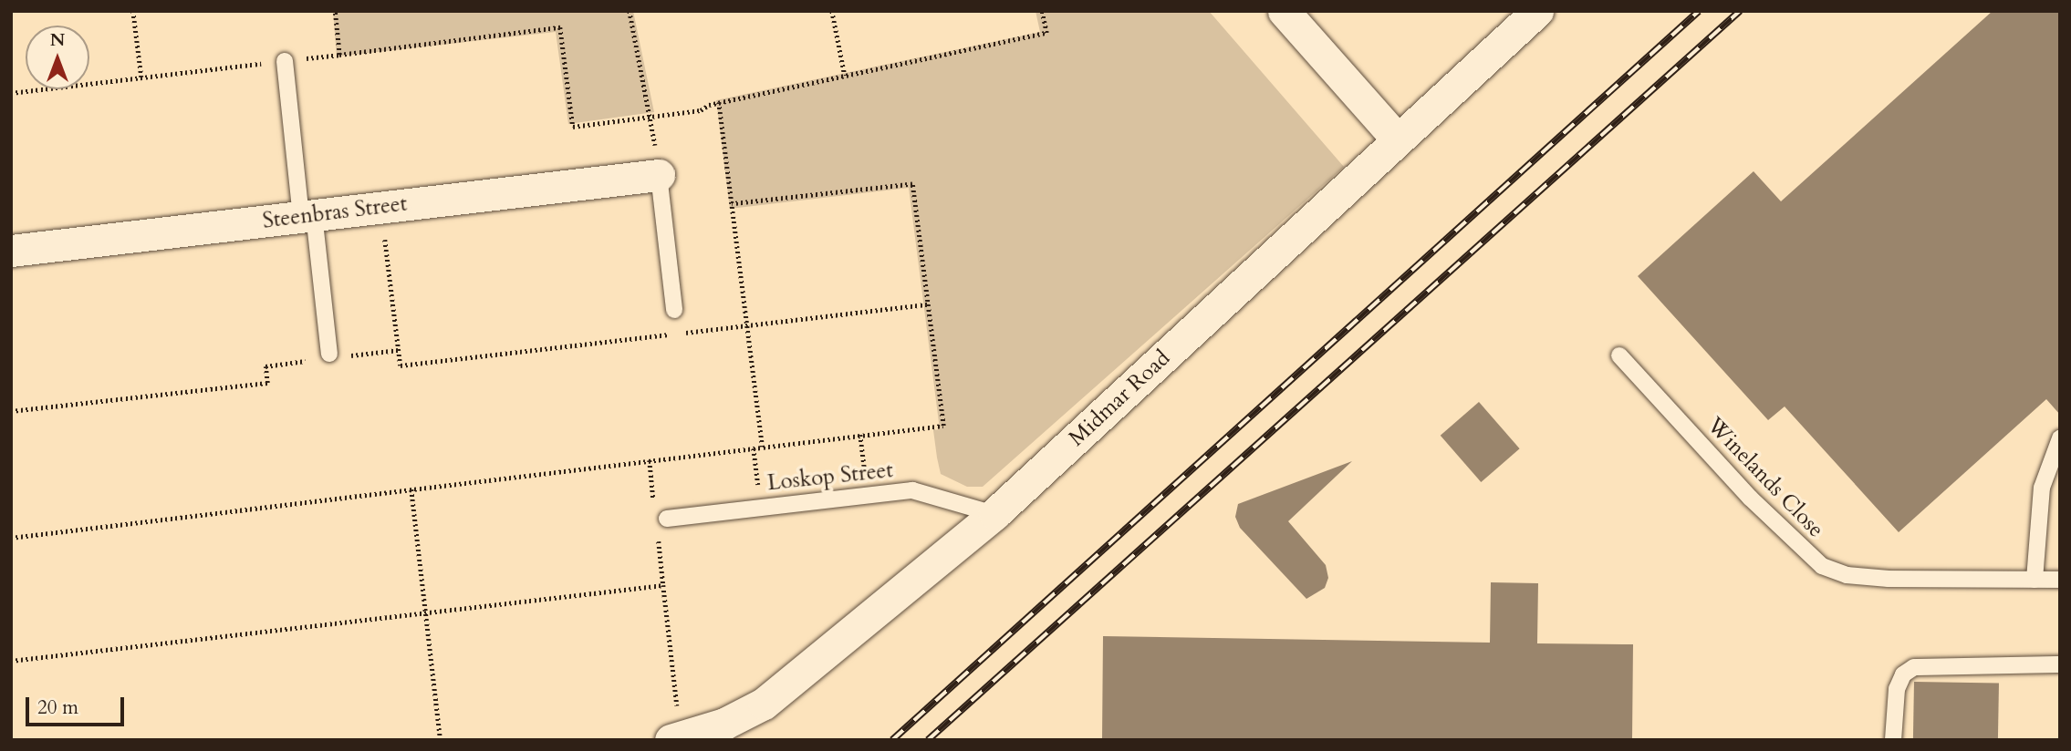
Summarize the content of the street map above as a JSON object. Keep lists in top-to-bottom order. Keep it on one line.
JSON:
{"streets":{"street":["Steenbras Street","Midmar Road"],"lane":["Loskop Street","Winelands Close"]},"crossings":[["Midmar Road","Loskop Street"]],"scale_bar":"20 m","north":"top"}
